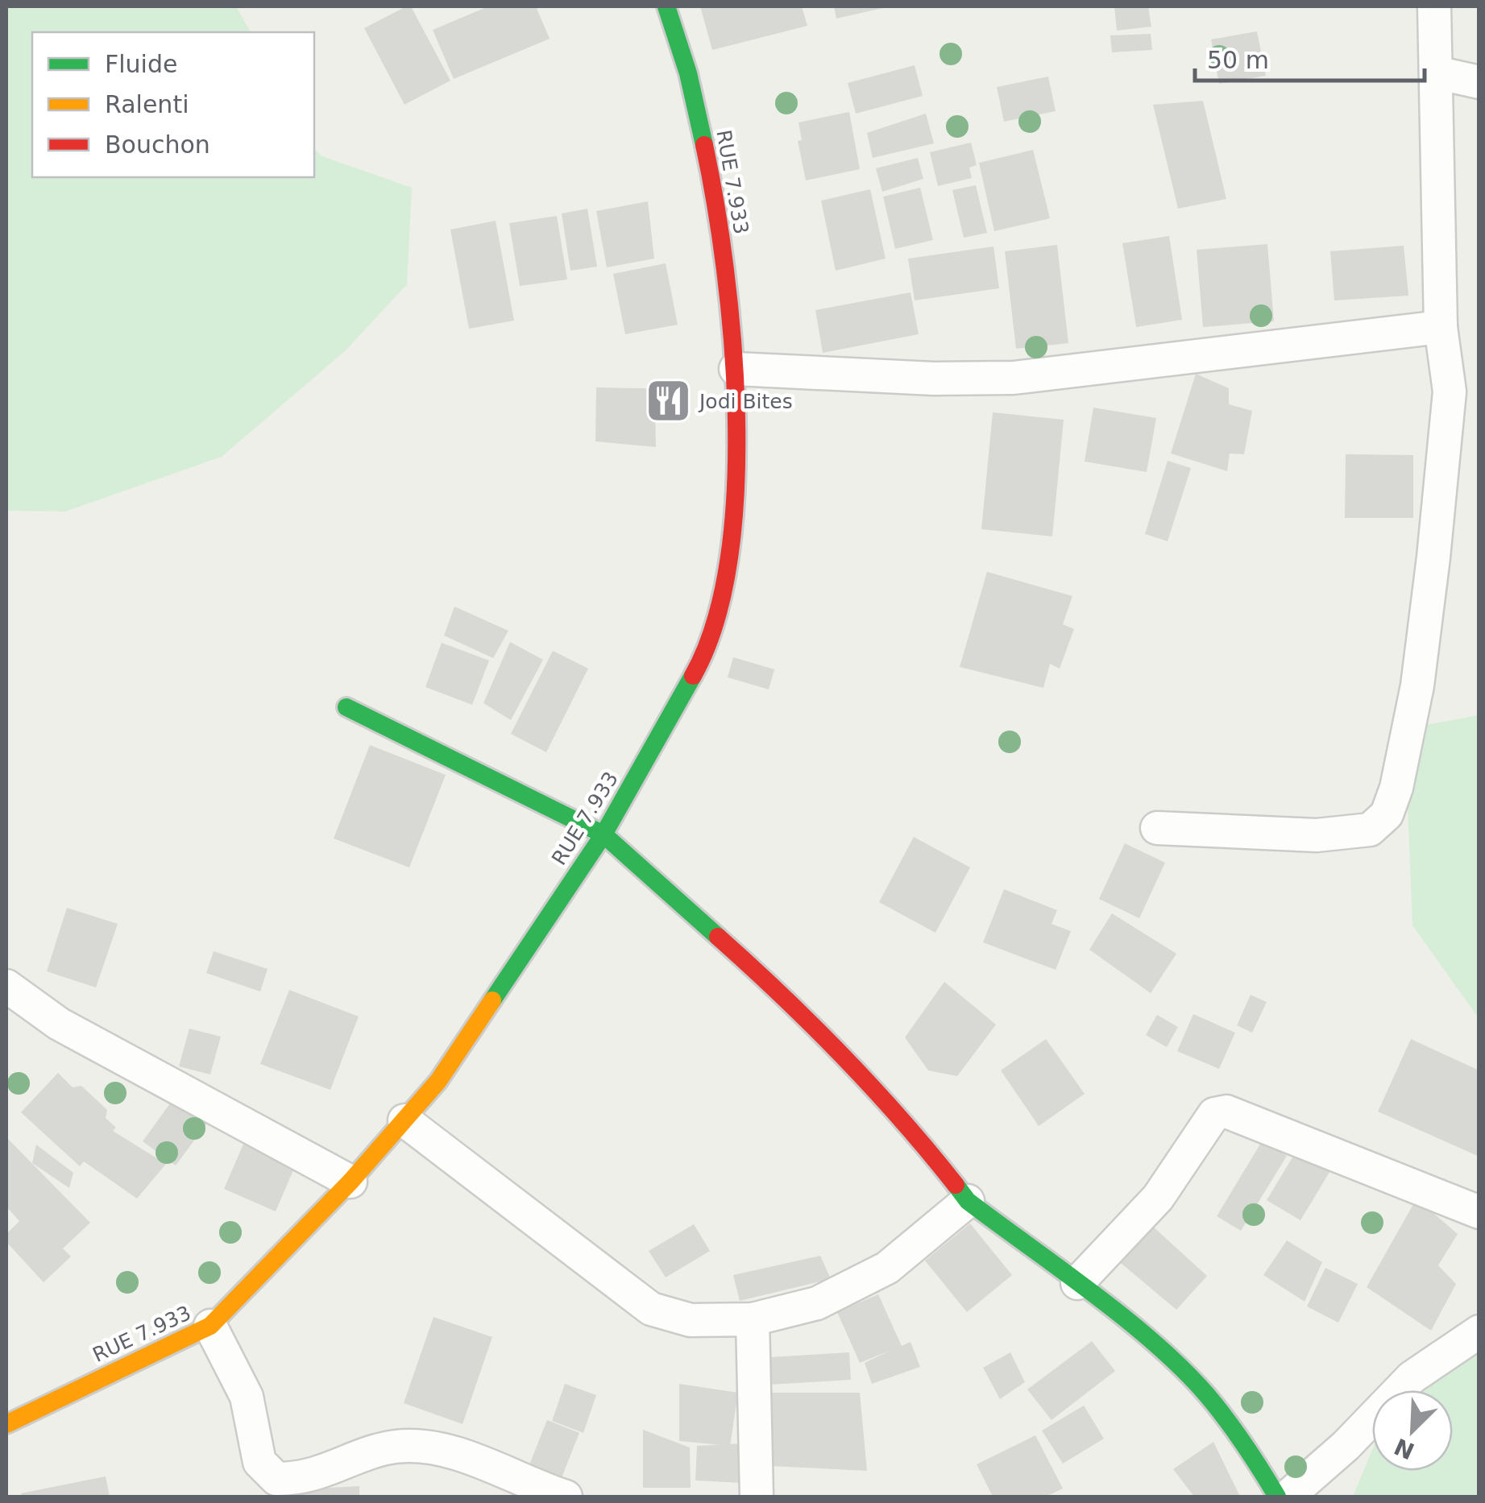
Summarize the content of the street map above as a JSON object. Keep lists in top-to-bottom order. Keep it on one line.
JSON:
{"streets":{"street":["RUE 7.933"]},"places":{"restaurant":["Jodi Bites"]},"legend":["Fluide","Ralenti","Bouchon"],"scale_bar":"50 m","north":"bottom left"}
